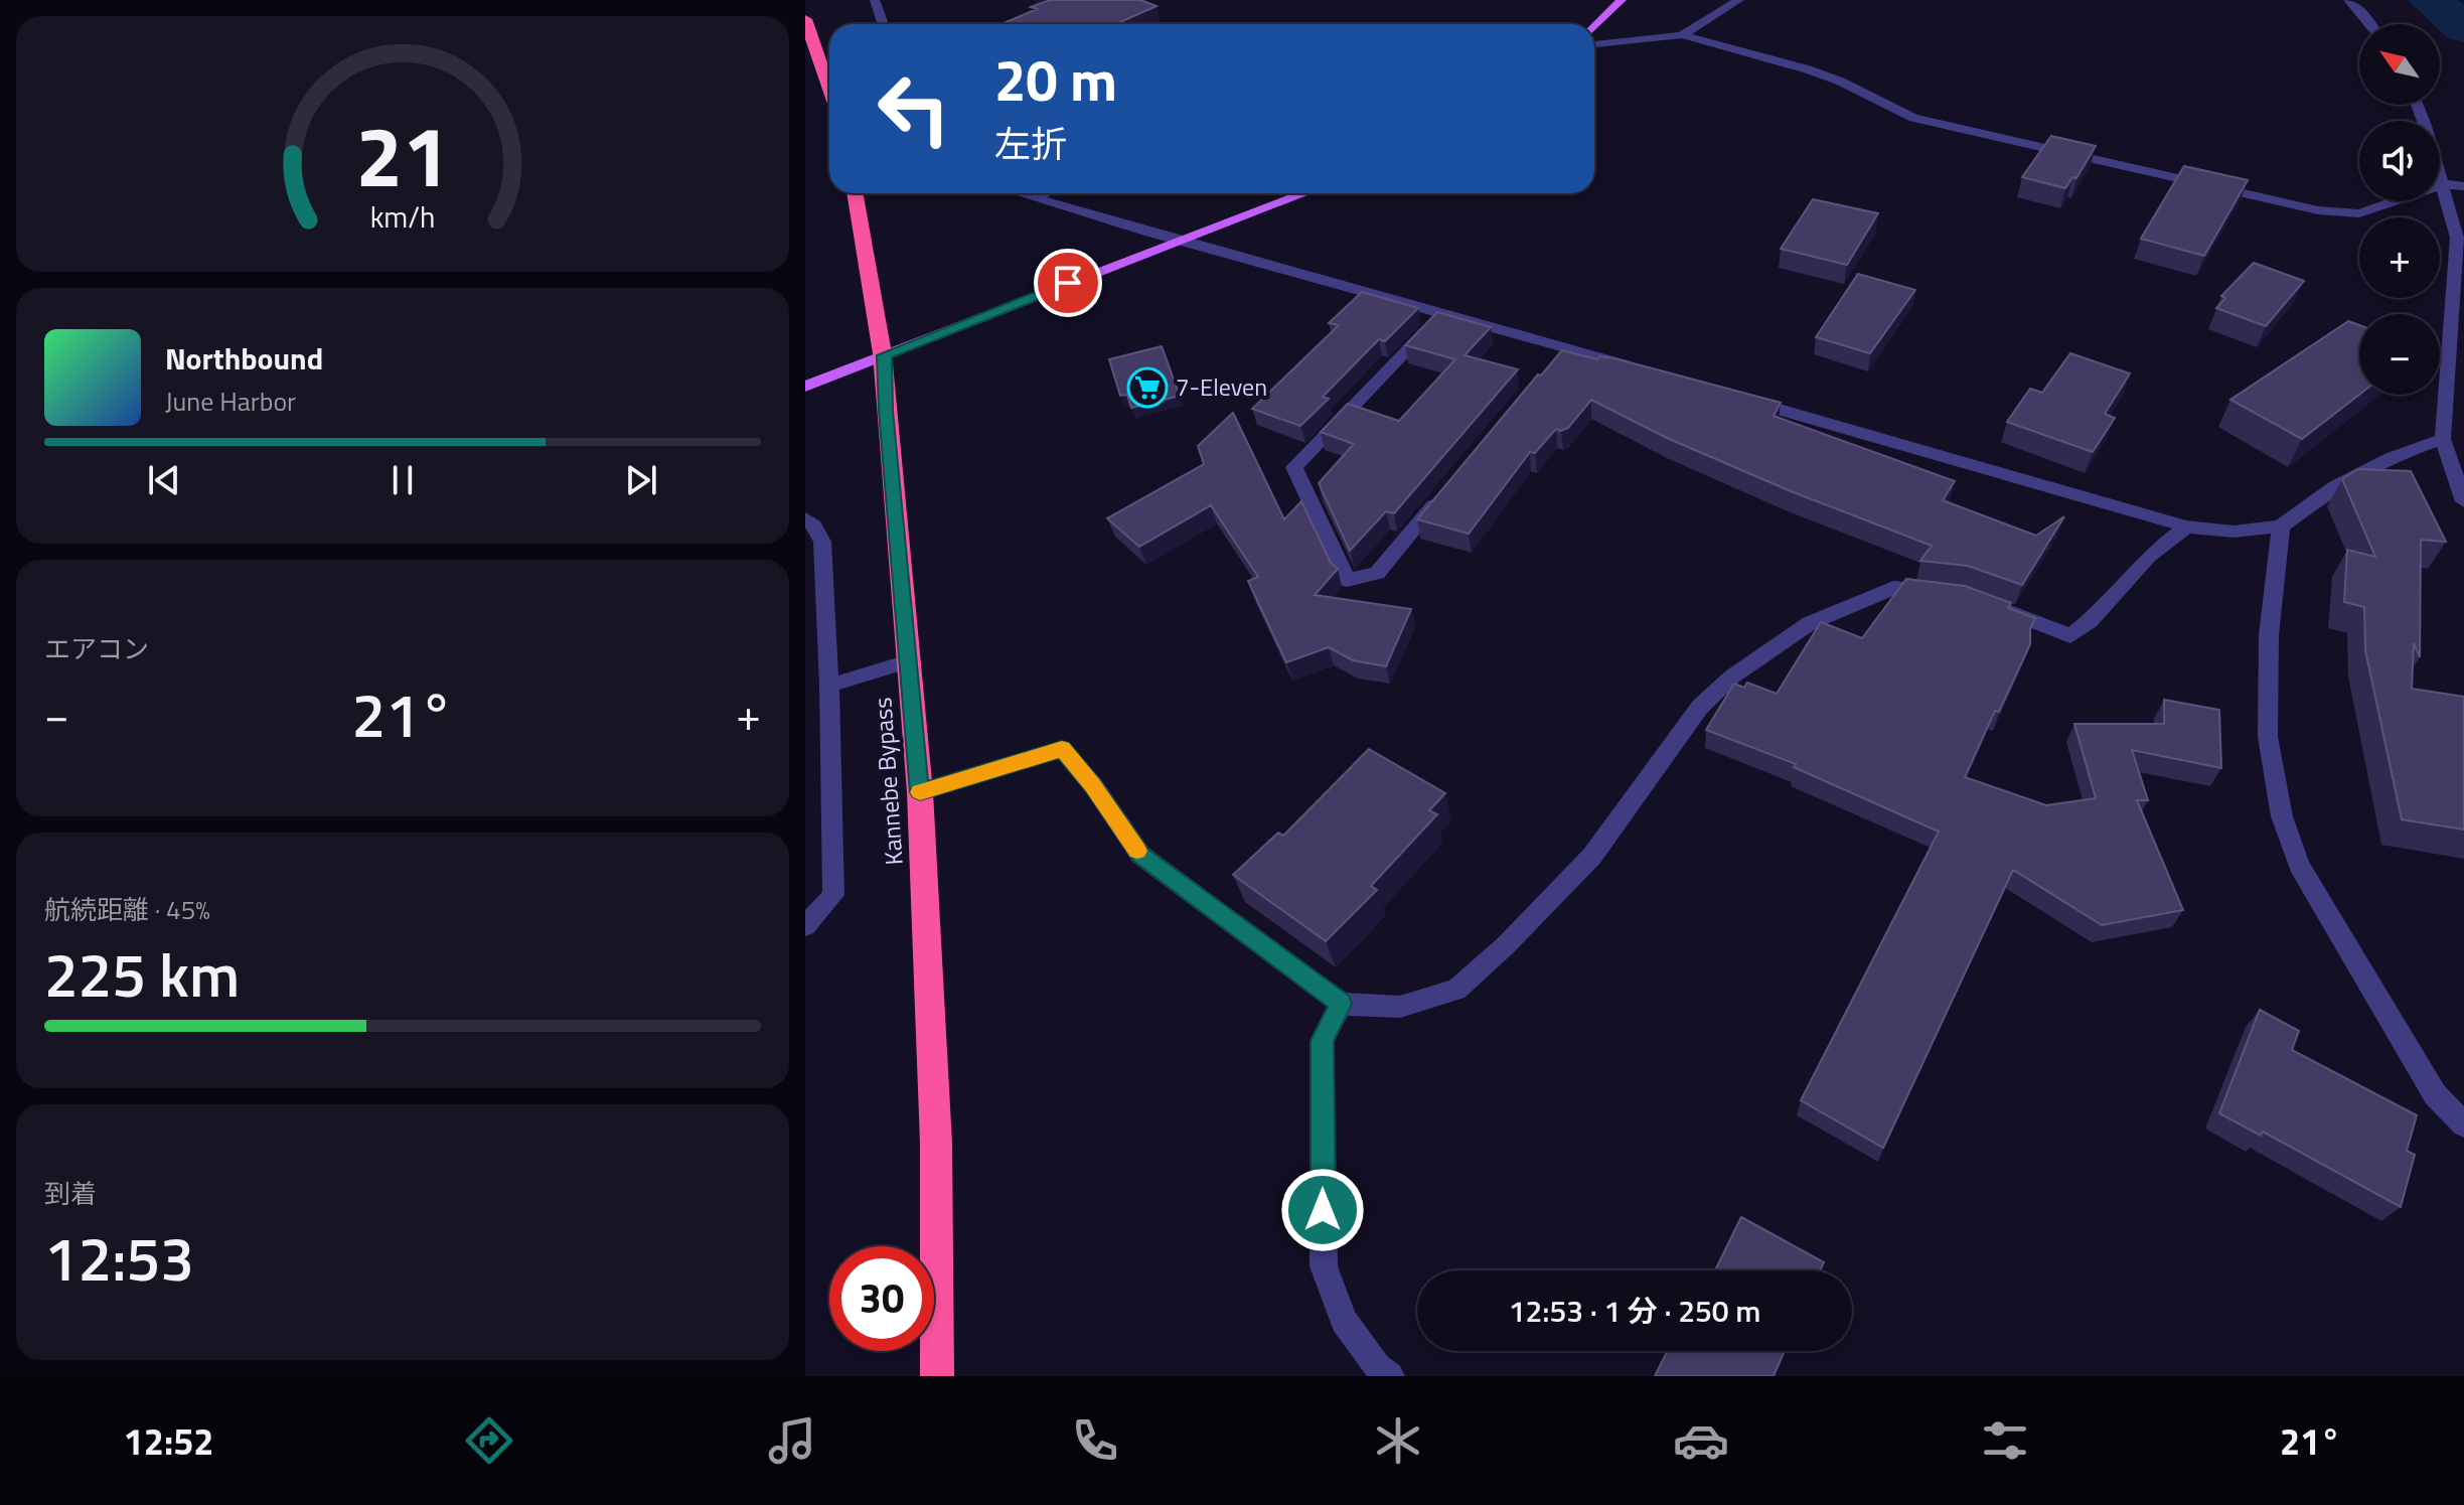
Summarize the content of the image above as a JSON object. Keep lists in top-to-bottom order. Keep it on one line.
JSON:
{"streets":{"highway":["Kannebe Bypass"]},"places":{"supermarket":["7-Eleven"]},"north":"top left","page":{"map_buttons":["+","−"],"turn":["20 m","左折"],"song":["Northbound","June Harbor"],"tile":["エアコン",["航続距離 · 45%","225 km"],["到着","12:53"]],"heat":["−","21°","+"],"limit":"30","trip":"12:53 · 1 分 · 250 m","tabs":["12:52","21°"],"gauge":["21","km/h"]}}
